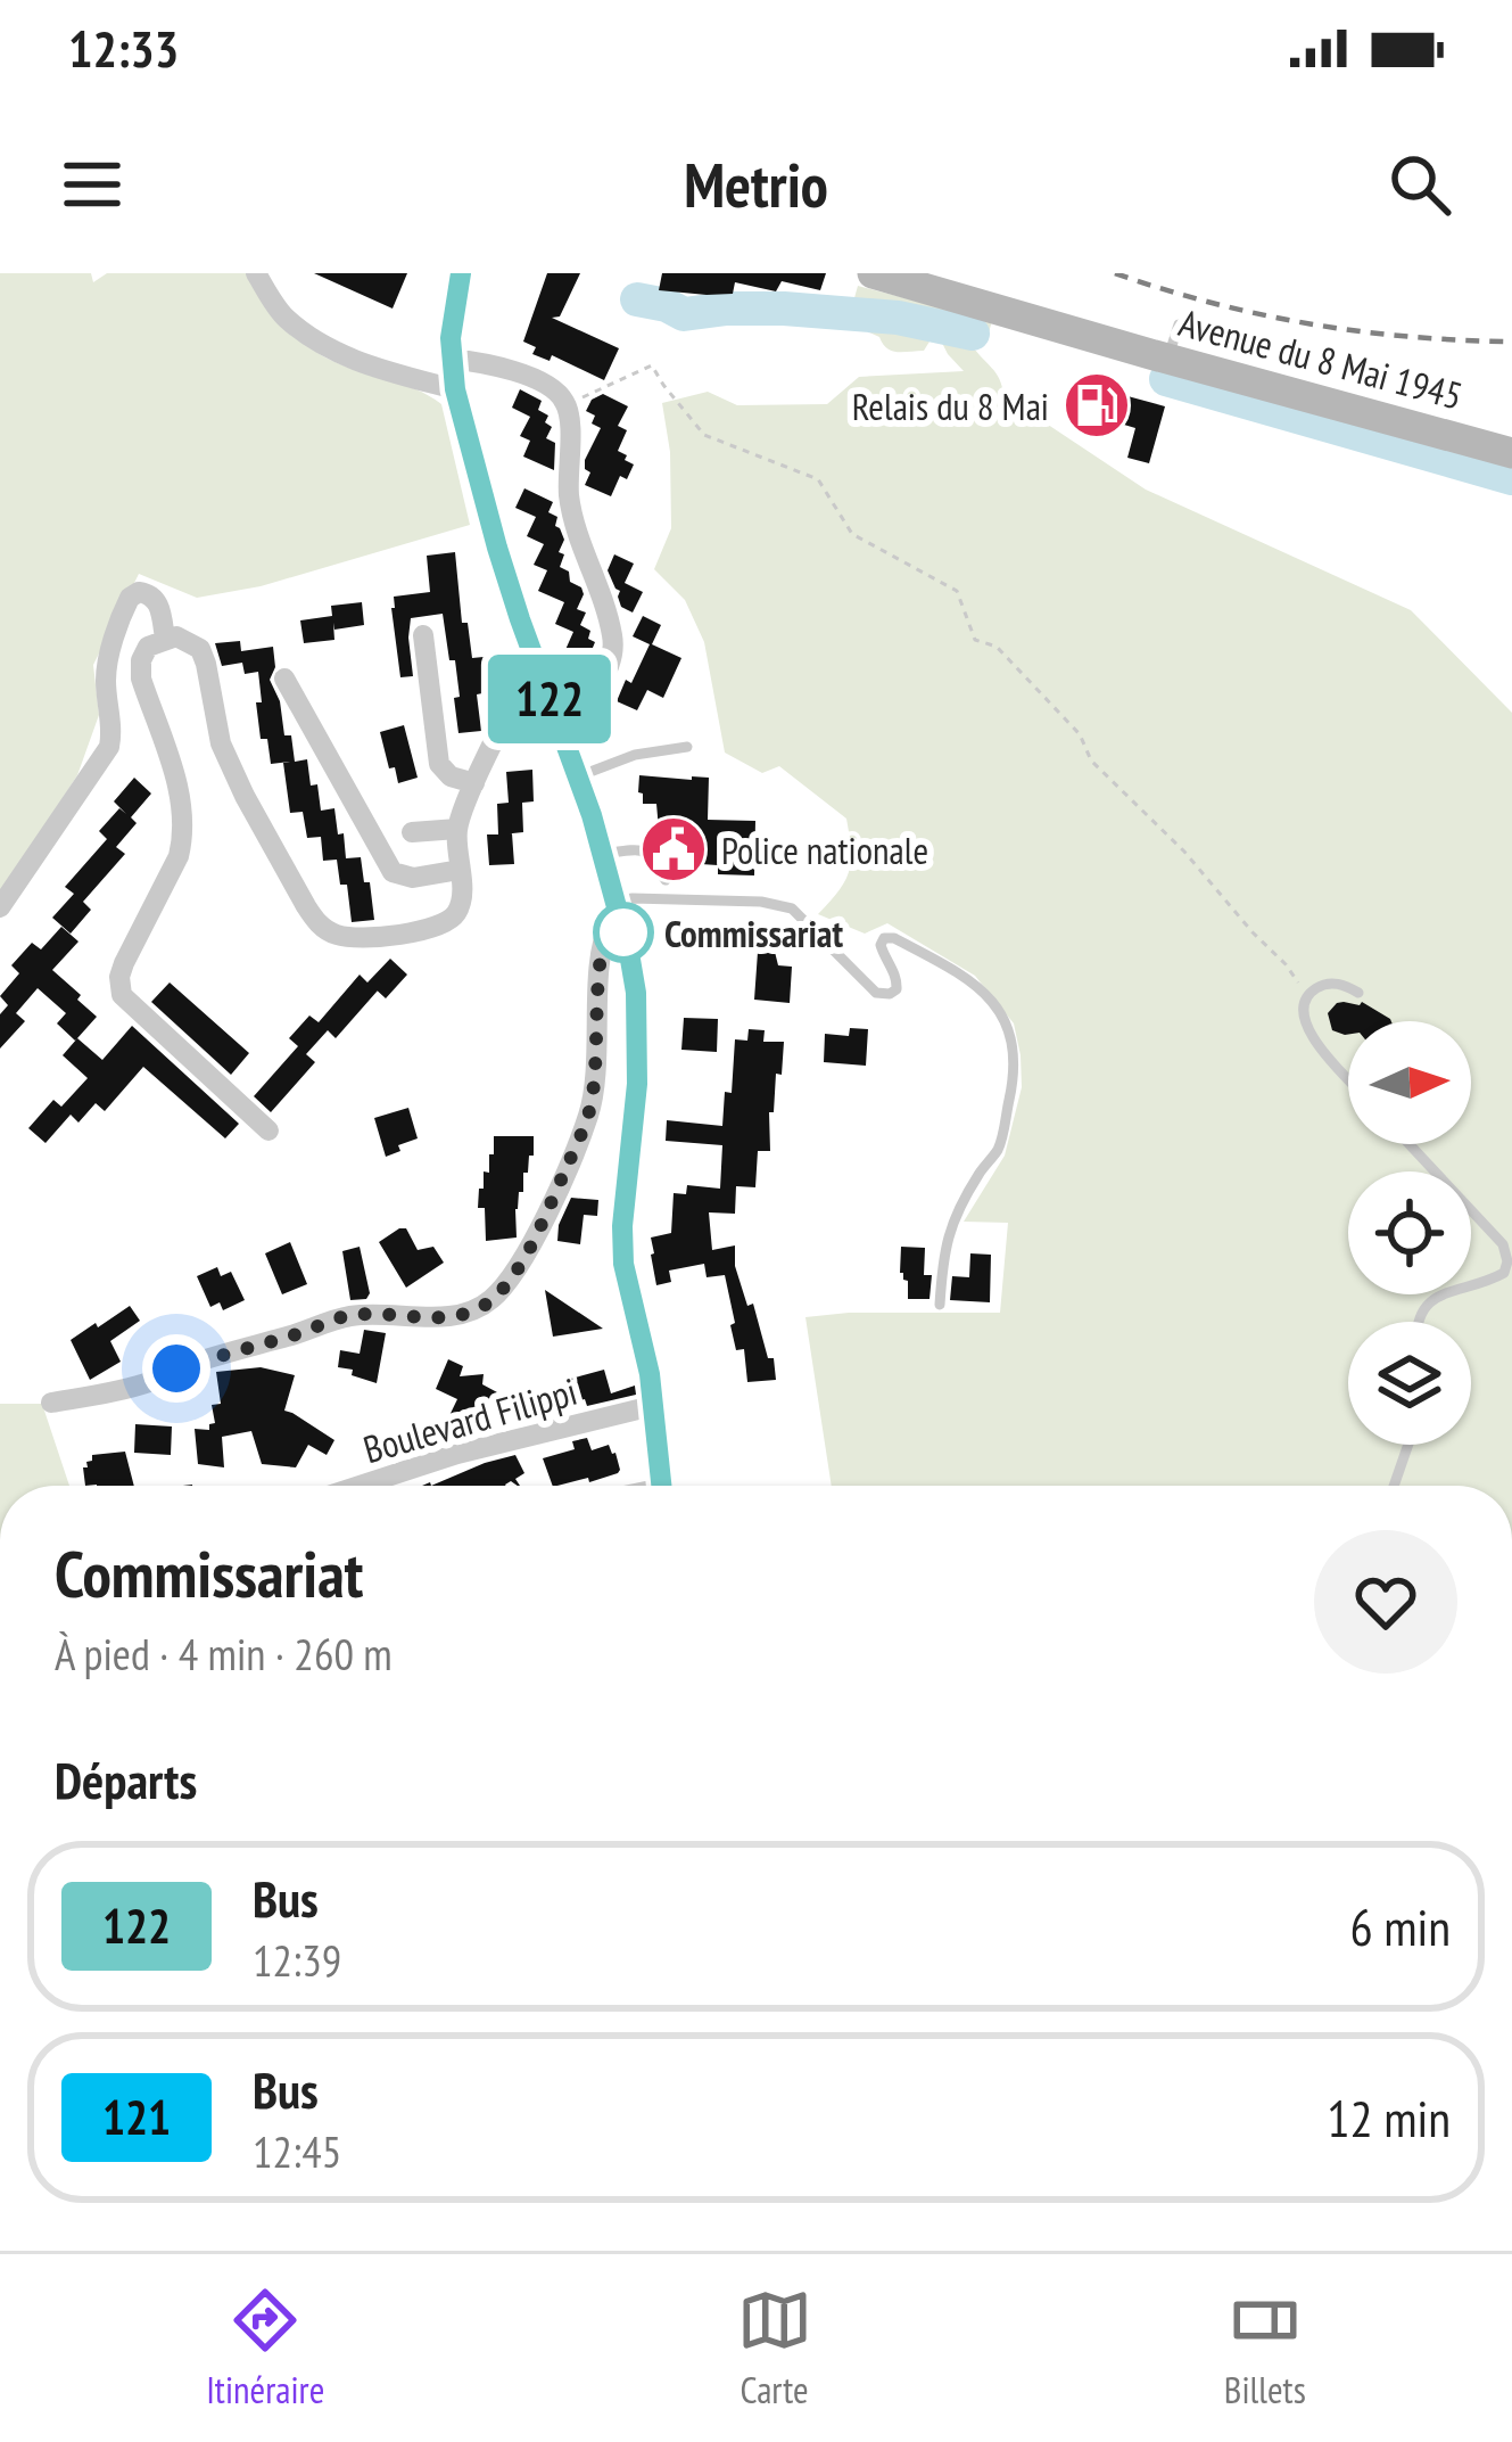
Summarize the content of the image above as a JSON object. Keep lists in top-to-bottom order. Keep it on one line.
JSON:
{"streets":{"main road":["Avenue du 8 Mai 1945"],"street":["Boulevard Filippi"]},"places":{"fuel station":["Relais du 8 Mai"],"public building":["Police nationale"],"other":["Commissariat"]},"lines":["bus line 122"],"north":"right","page":{"status":"12:33","header":"Metrio","on_map":"122","heading":[["Commissariat","À pied · 4 min · 260 m"],"Départs"],"list":[{"mark":"122","name":"Bus","note":"12:39","value":"6 min"},{"mark":"121","name":"Bus","note":"12:45","value":"12 min"}],"tabs":["Itinéraire","Carte","Billets"]}}
